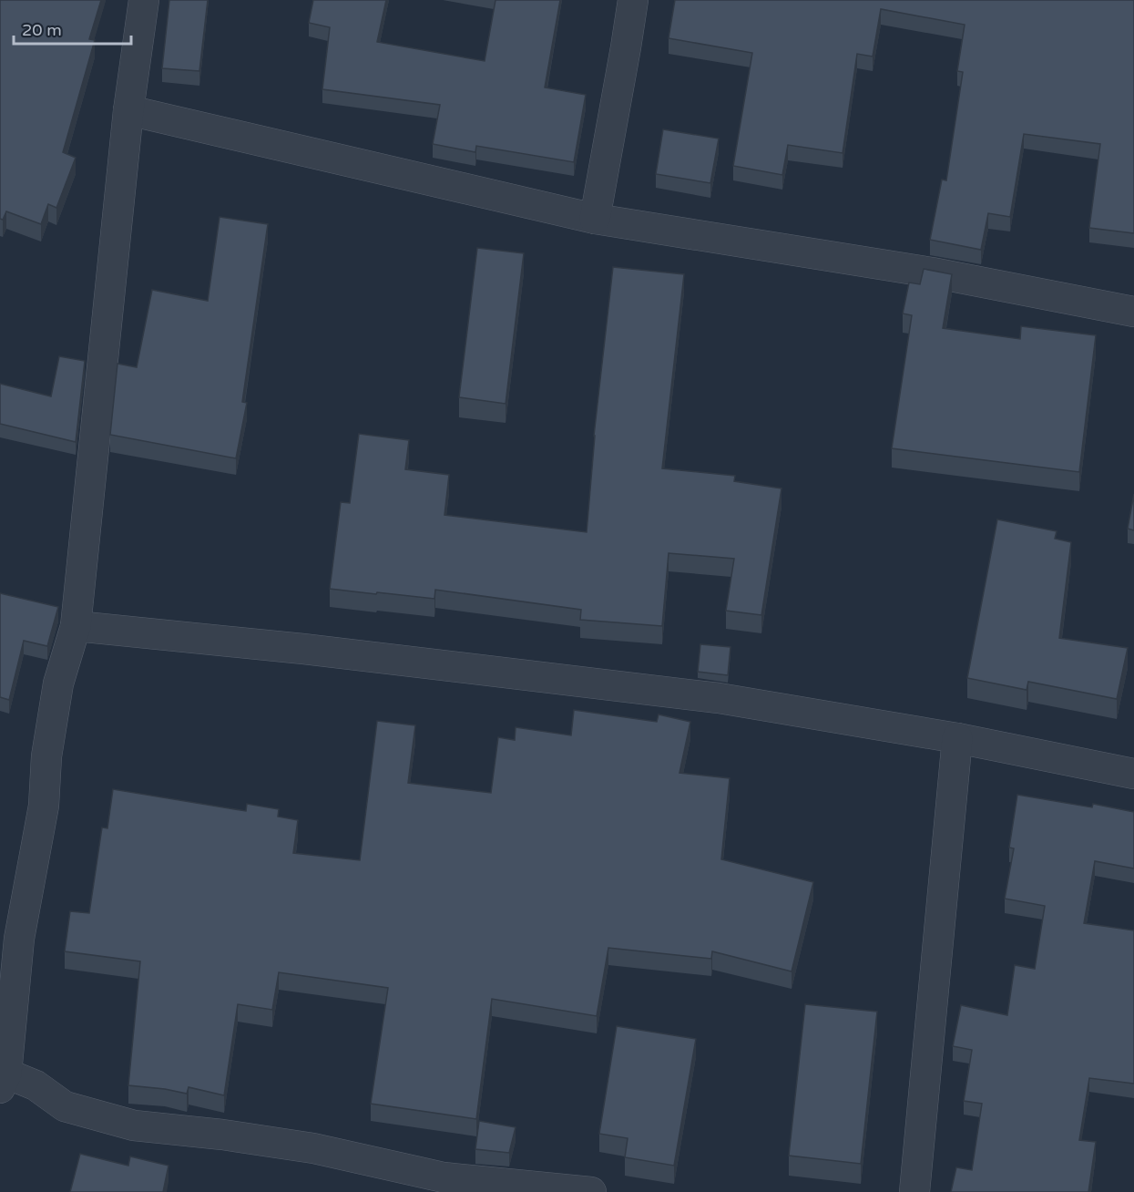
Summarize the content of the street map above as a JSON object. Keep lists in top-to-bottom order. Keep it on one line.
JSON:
{"scale_bar":"20 m"}
